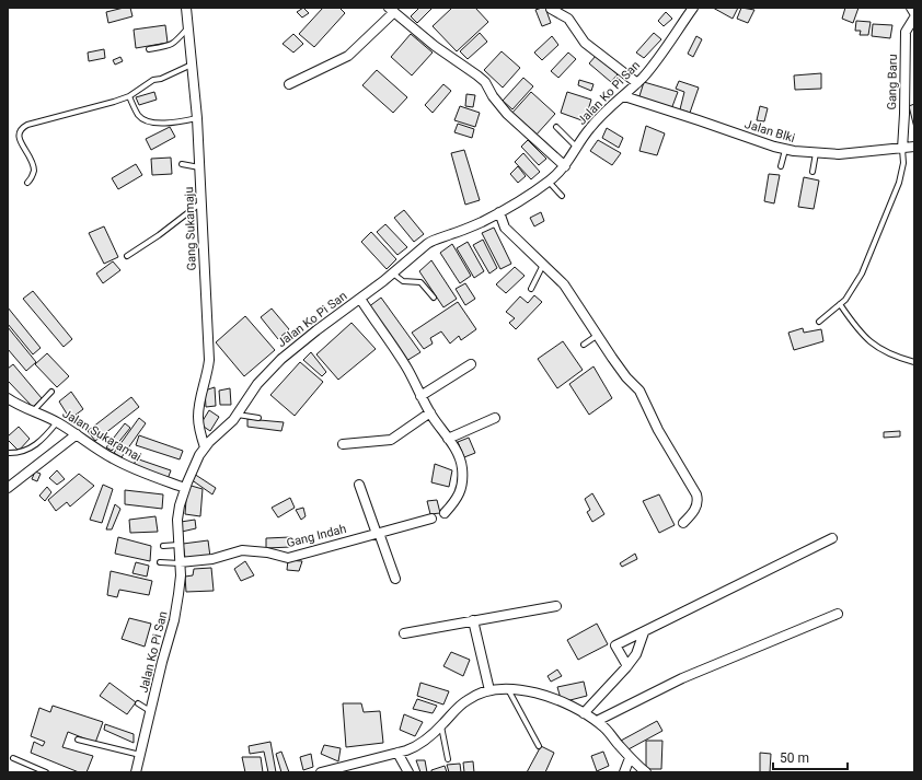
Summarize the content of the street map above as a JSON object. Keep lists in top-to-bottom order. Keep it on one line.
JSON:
{"streets":{"street":["Gang Baru","Jalan Ko Pi San","Jalan Blki","Gang Sukamaju","Jalan Sukaramai","Gang Indah"]},"crossings":[["Gang Baru","Jalan Blki"],["Jalan Ko Pi San","Jalan Blki"],["Jalan Ko Pi San","Gang Sukamaju"],["Jalan Ko Pi San","Jalan Sukaramai"],["Jalan Ko Pi San","Gang Indah"]],"scale_bar":"50 m"}
